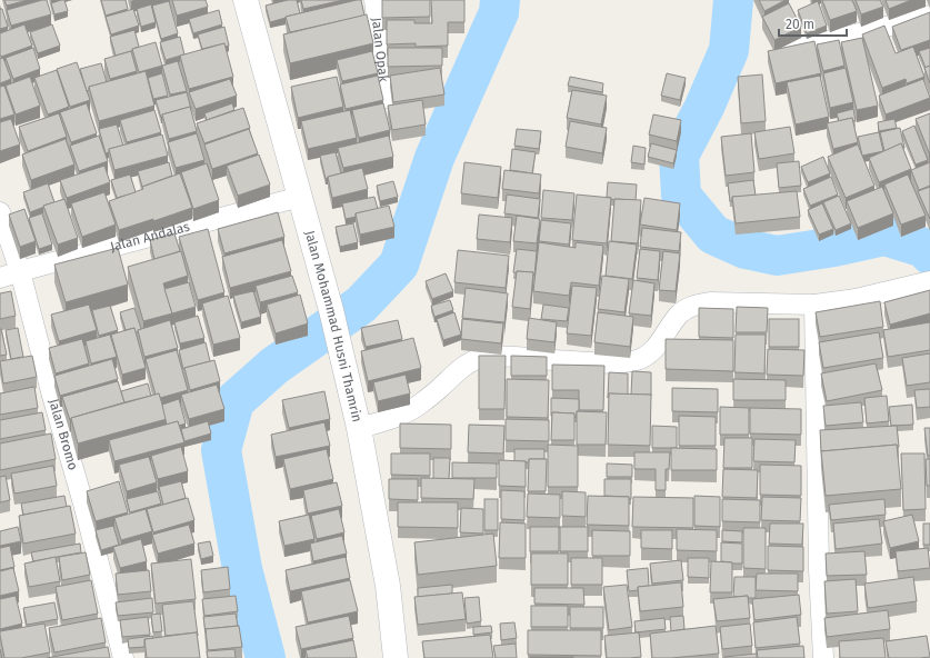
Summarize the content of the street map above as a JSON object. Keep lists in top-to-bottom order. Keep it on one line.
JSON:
{"streets":{"street":["Jalan Opak","Jalan Andalas","Jalan Mohammad Husni Thamrin","Jalan Bromo"]},"crossings":[["Jalan Andalas","Jalan Mohammad Husni Thamrin"],["Jalan Andalas","Jalan Bromo"]],"scale_bar":"20 m"}
